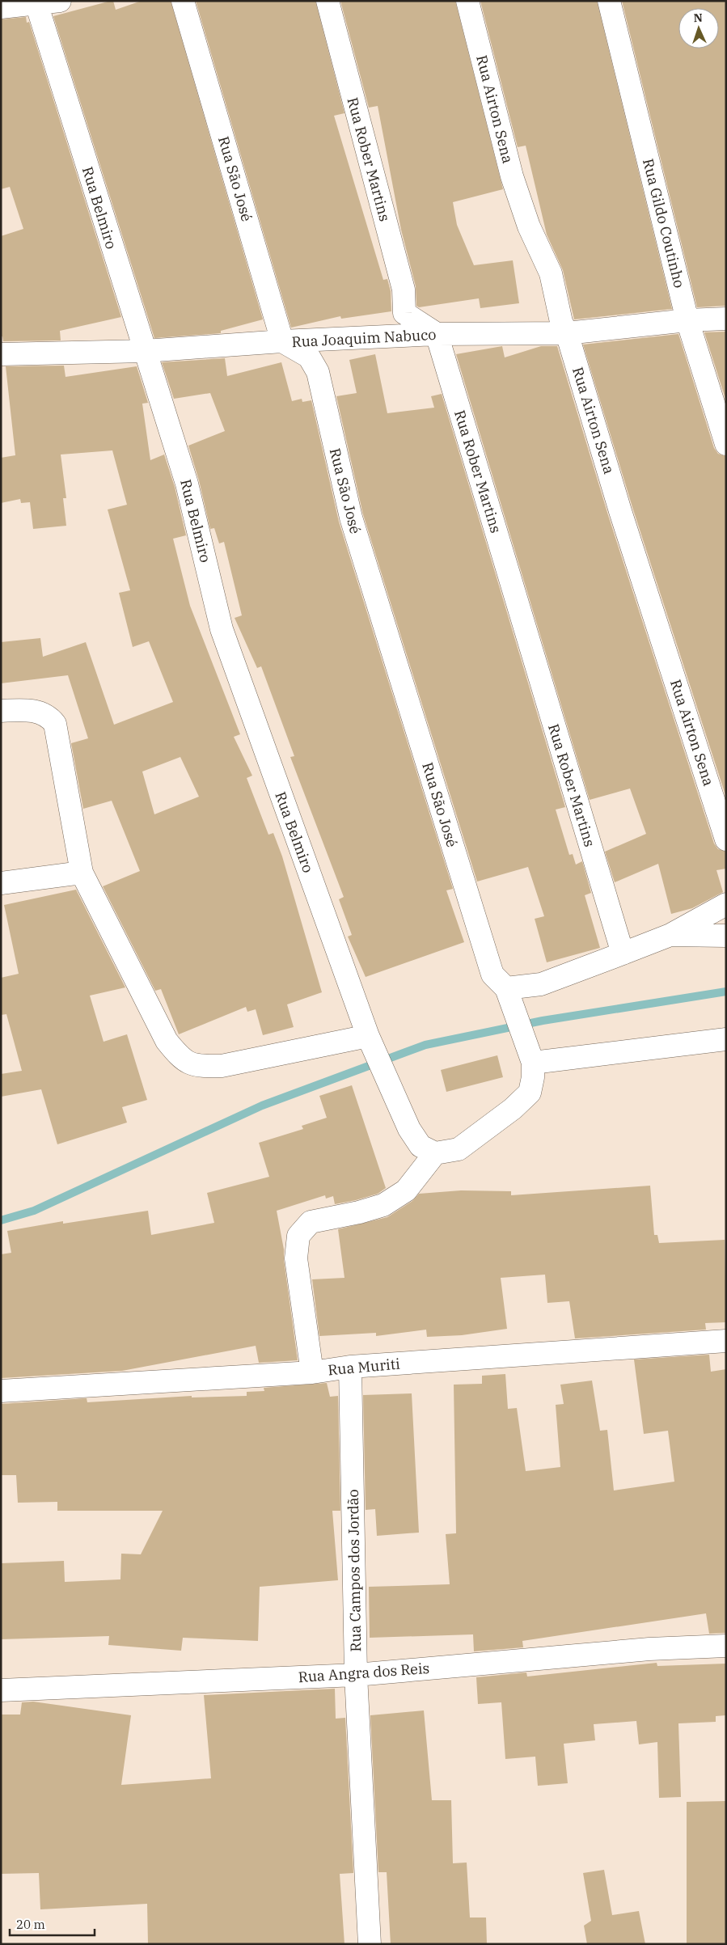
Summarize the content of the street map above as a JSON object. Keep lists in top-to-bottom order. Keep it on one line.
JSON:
{"streets":{"street":["Rua Airton Sena","Rua Rober Martins","Rua São José","Rua Belmiro","Rua Gildo Coutinho","Rua Joaquim Nabuco","Rua Muriti","Rua Campos dos Jordão","Rua Angra dos Reis"]},"crossings":[["Rua Airton Sena","Rua Joaquim Nabuco"],["Rua Rober Martins","Rua Joaquim Nabuco"],["Rua São José","Rua Joaquim Nabuco"],["Rua Belmiro","Rua Joaquim Nabuco"],["Rua Gildo Coutinho","Rua Joaquim Nabuco"],["Rua Muriti","Rua Campos dos Jordão"],["Rua Campos dos Jordão","Rua Angra dos Reis"]],"scale_bar":"20 m","north":"top"}
